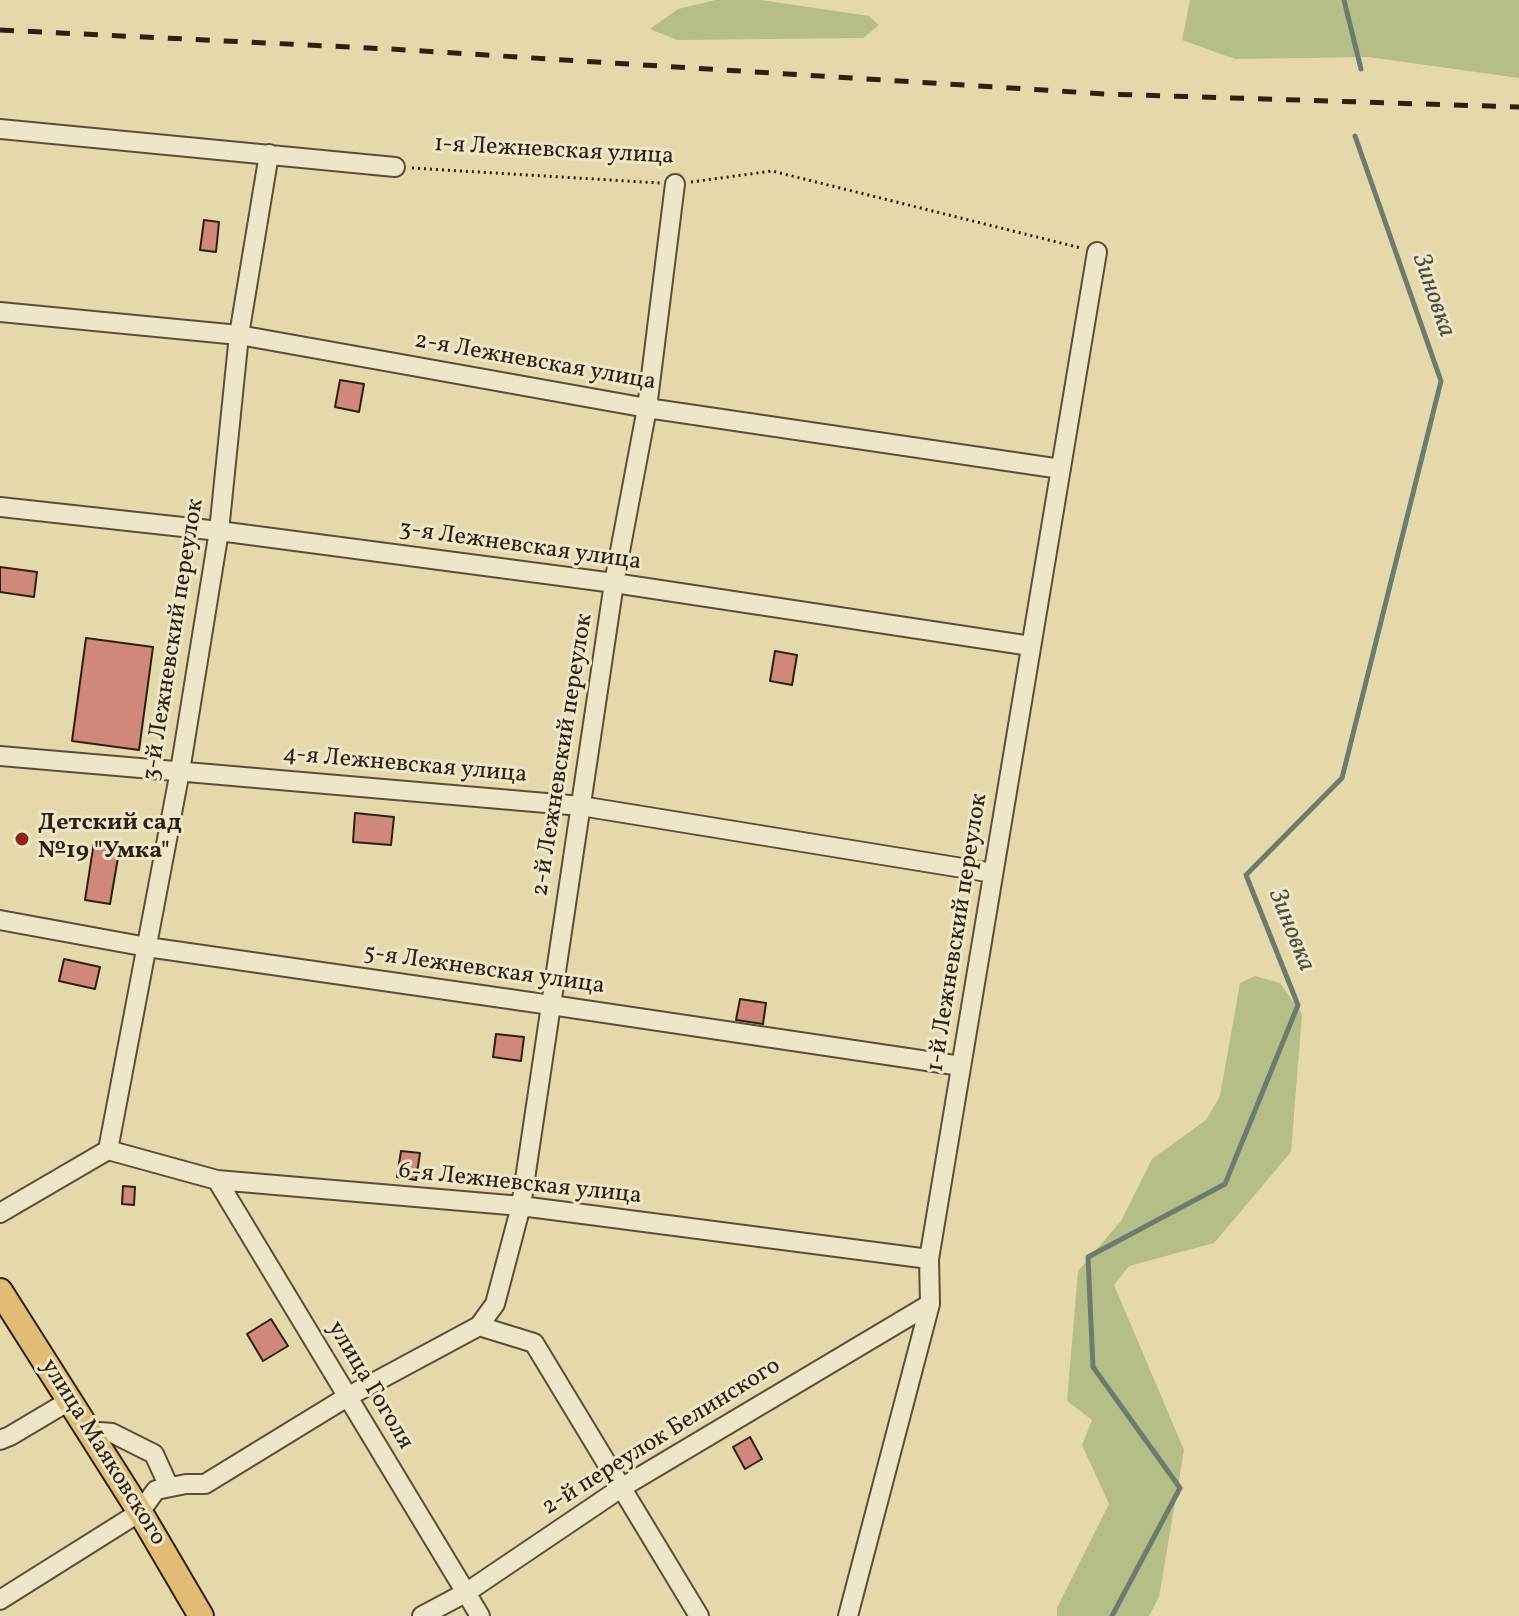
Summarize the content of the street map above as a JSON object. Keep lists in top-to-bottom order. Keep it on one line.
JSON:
{"streets":{"main road":["улица Маяковского"],"street":["2-я Лежневская улица","3-я Лежневская улица","3-й Лежневский переулок","2-й Лежневский переулок","4-я Лежневская улица","1-й Лежневский переулок","5-я Лежневская улица","6-я Лежневская улица","улица Гоголя","2-й переулок Белинского"],"path":["1-я Лежневская улица"]},"crossings":[["1-я Лежневская улица","2-й Лежневский переулок"],["1-я Лежневская улица","1-й Лежневский переулок"],["2-я Лежневская улица","3-й Лежневский переулок"],["2-я Лежневская улица","2-й Лежневский переулок"],["2-я Лежневская улица","1-й Лежневский переулок"],["3-я Лежневская улица","3-й Лежневский переулок"],["3-я Лежневская улица","2-й Лежневский переулок"],["3-я Лежневская улица","1-й Лежневский переулок"],["3-й Лежневский переулок","4-я Лежневская улица"],["3-й Лежневский переулок","5-я Лежневская улица"],["3-й Лежневский переулок","6-я Лежневская улица"],["2-й Лежневский переулок","4-я Лежневская улица"],["2-й Лежневский переулок","5-я Лежневская улица"],["2-й Лежневский переулок","6-я Лежневская улица"],["4-я Лежневская улица","1-й Лежневский переулок"],["1-й Лежневский переулок","5-я Лежневская улица"],["1-й Лежневский переулок","6-я Лежневская улица"],["1-й Лежневский переулок","2-й переулок Белинского"],["6-я Лежневская улица","улица Гоголя"],["улица Гоголя","2-й переулок Белинского"]],"water":["Зиновка"],"places":["Детский сад №19 \"Умка\""]}
